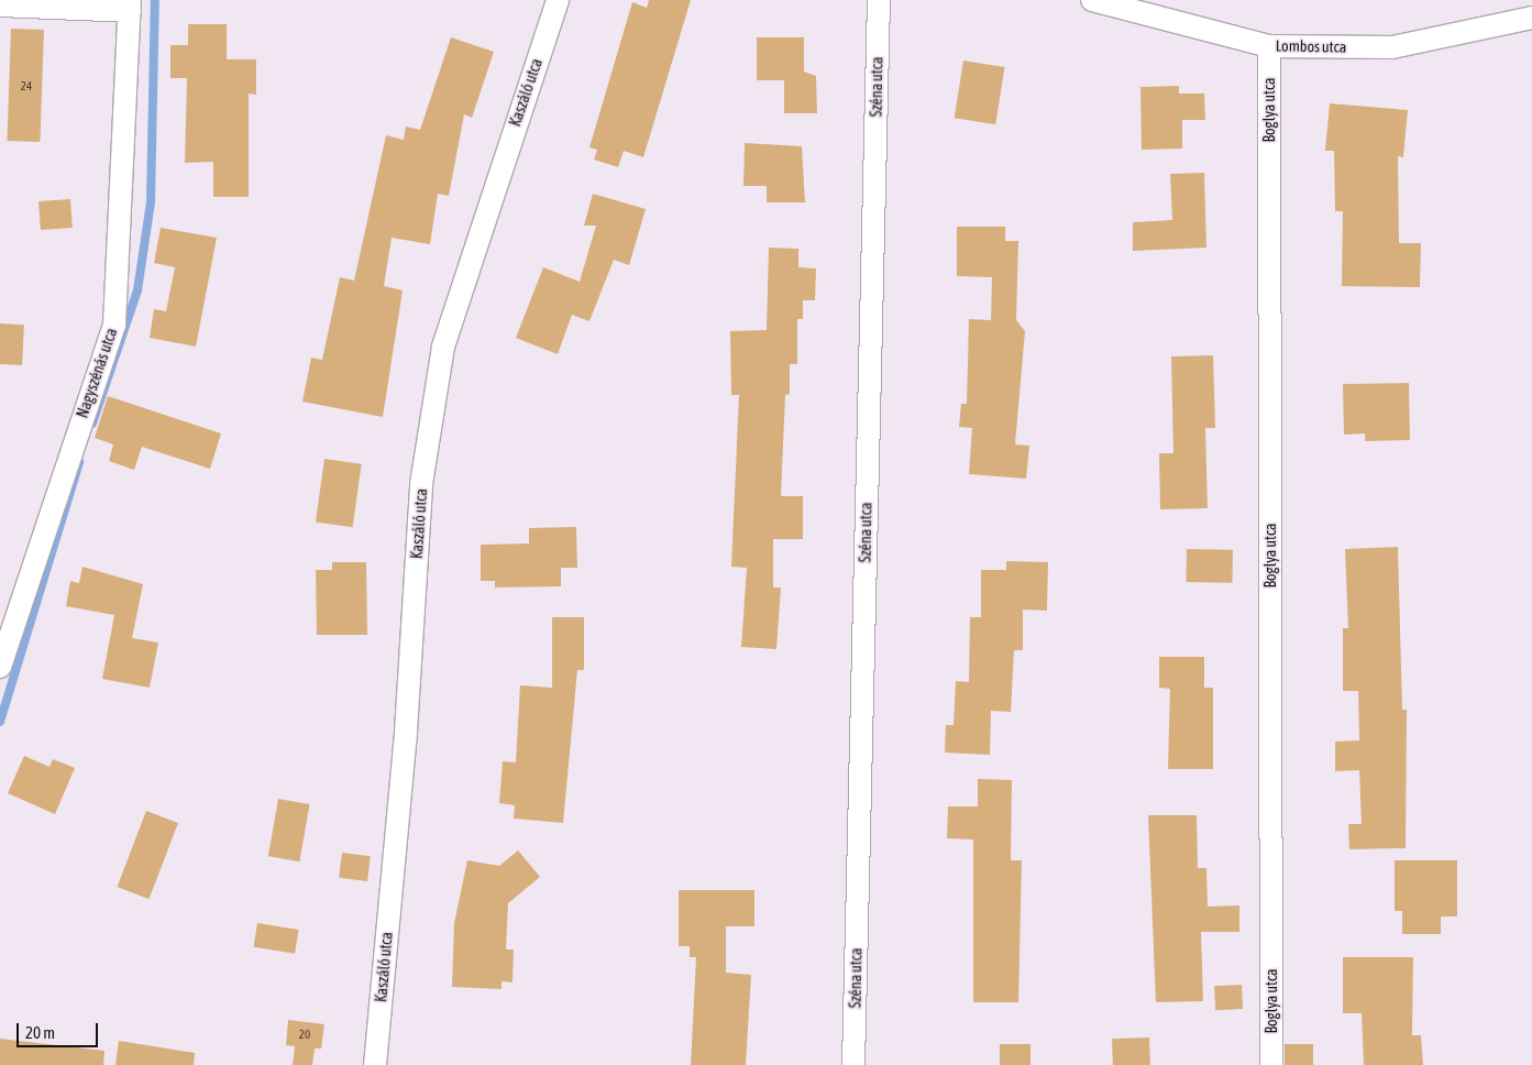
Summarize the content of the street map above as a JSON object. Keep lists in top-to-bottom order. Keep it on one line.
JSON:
{"streets":{"street":["Lombos utca","Széna utca","Kaszáló utca","Boglya utca","Nagyszénás utca"]},"crossings":[["Lombos utca","Boglya utca"]],"house_numbers":["24","20"],"scale_bar":"20 m"}
